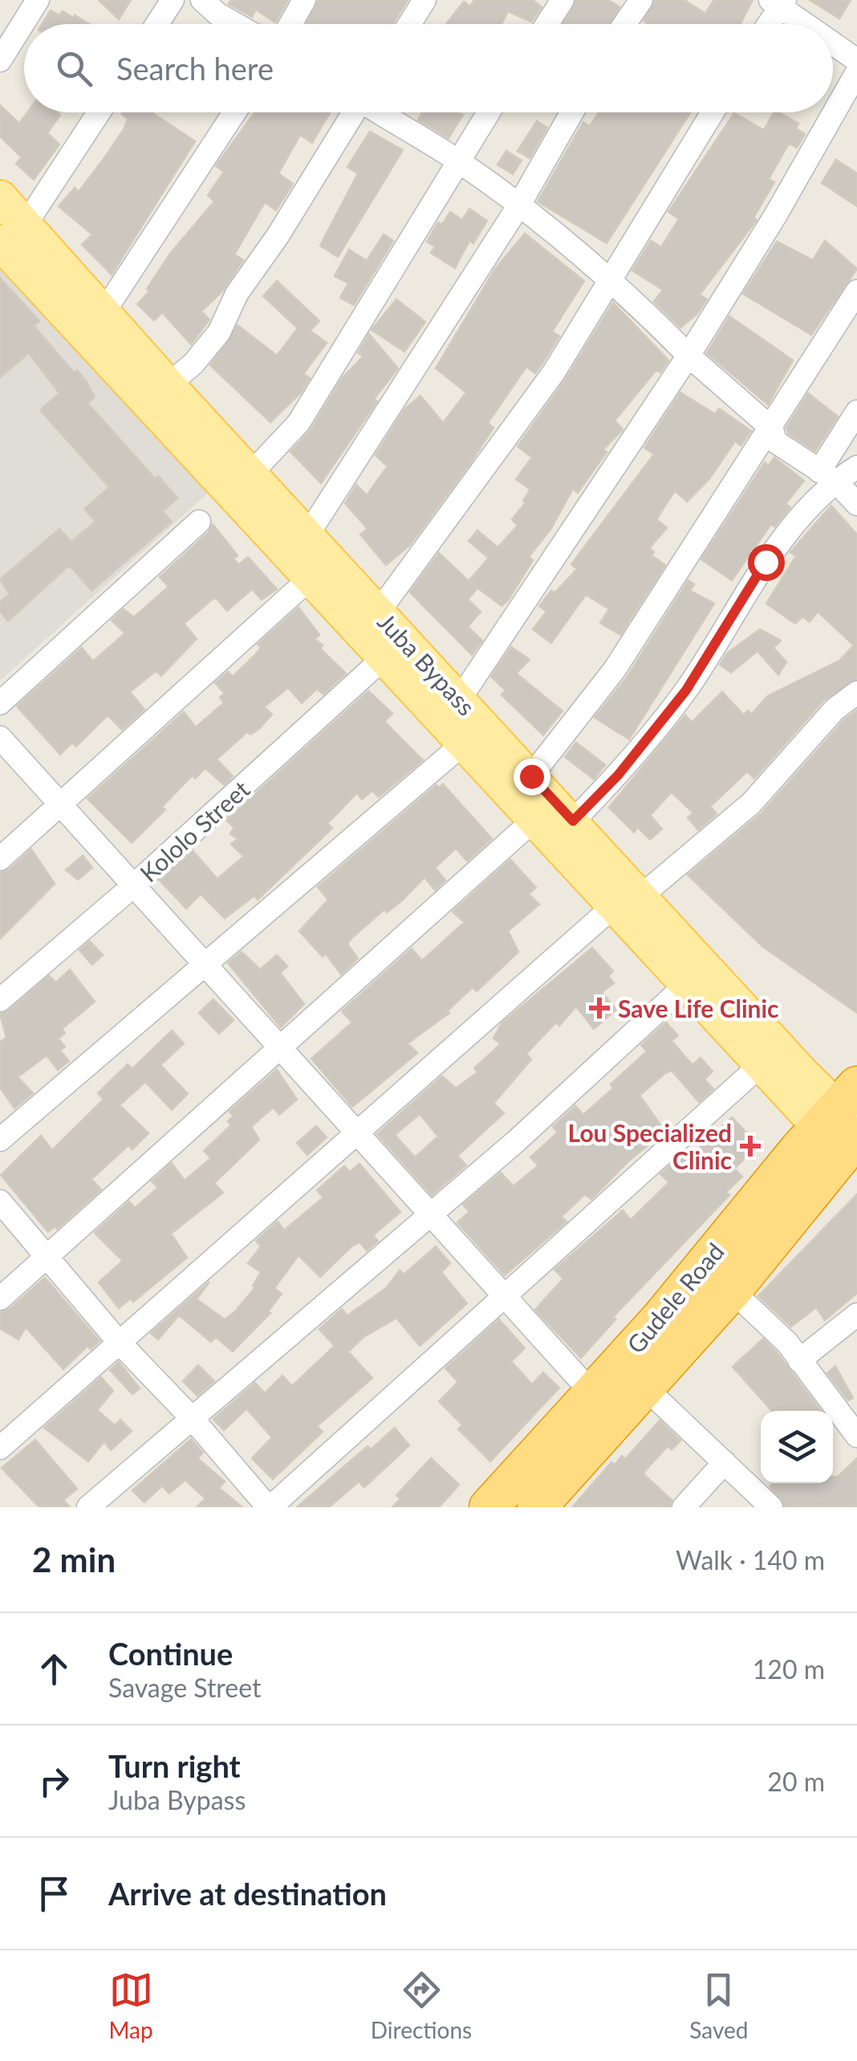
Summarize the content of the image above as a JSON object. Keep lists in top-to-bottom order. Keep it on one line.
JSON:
{"streets":{"highway":["Gudele Road"],"main road":["Juba Bypass"],"street":["Kololo Street"]},"crossings":[["Juba Bypass","Kololo Street"],["Juba Bypass","Gudele Road"]],"places":{"health":["Save Life Clinic","Lou Specialized Clinic"]},"page":{"search":"Search here","heading":["2 min","Walk · 140 m"],"list":[["Continue","Savage Street","120 m"],["Turn right","Juba Bypass","20 m"],"Arrive at destination"],"nav":["Map","Directions","Saved"]}}
